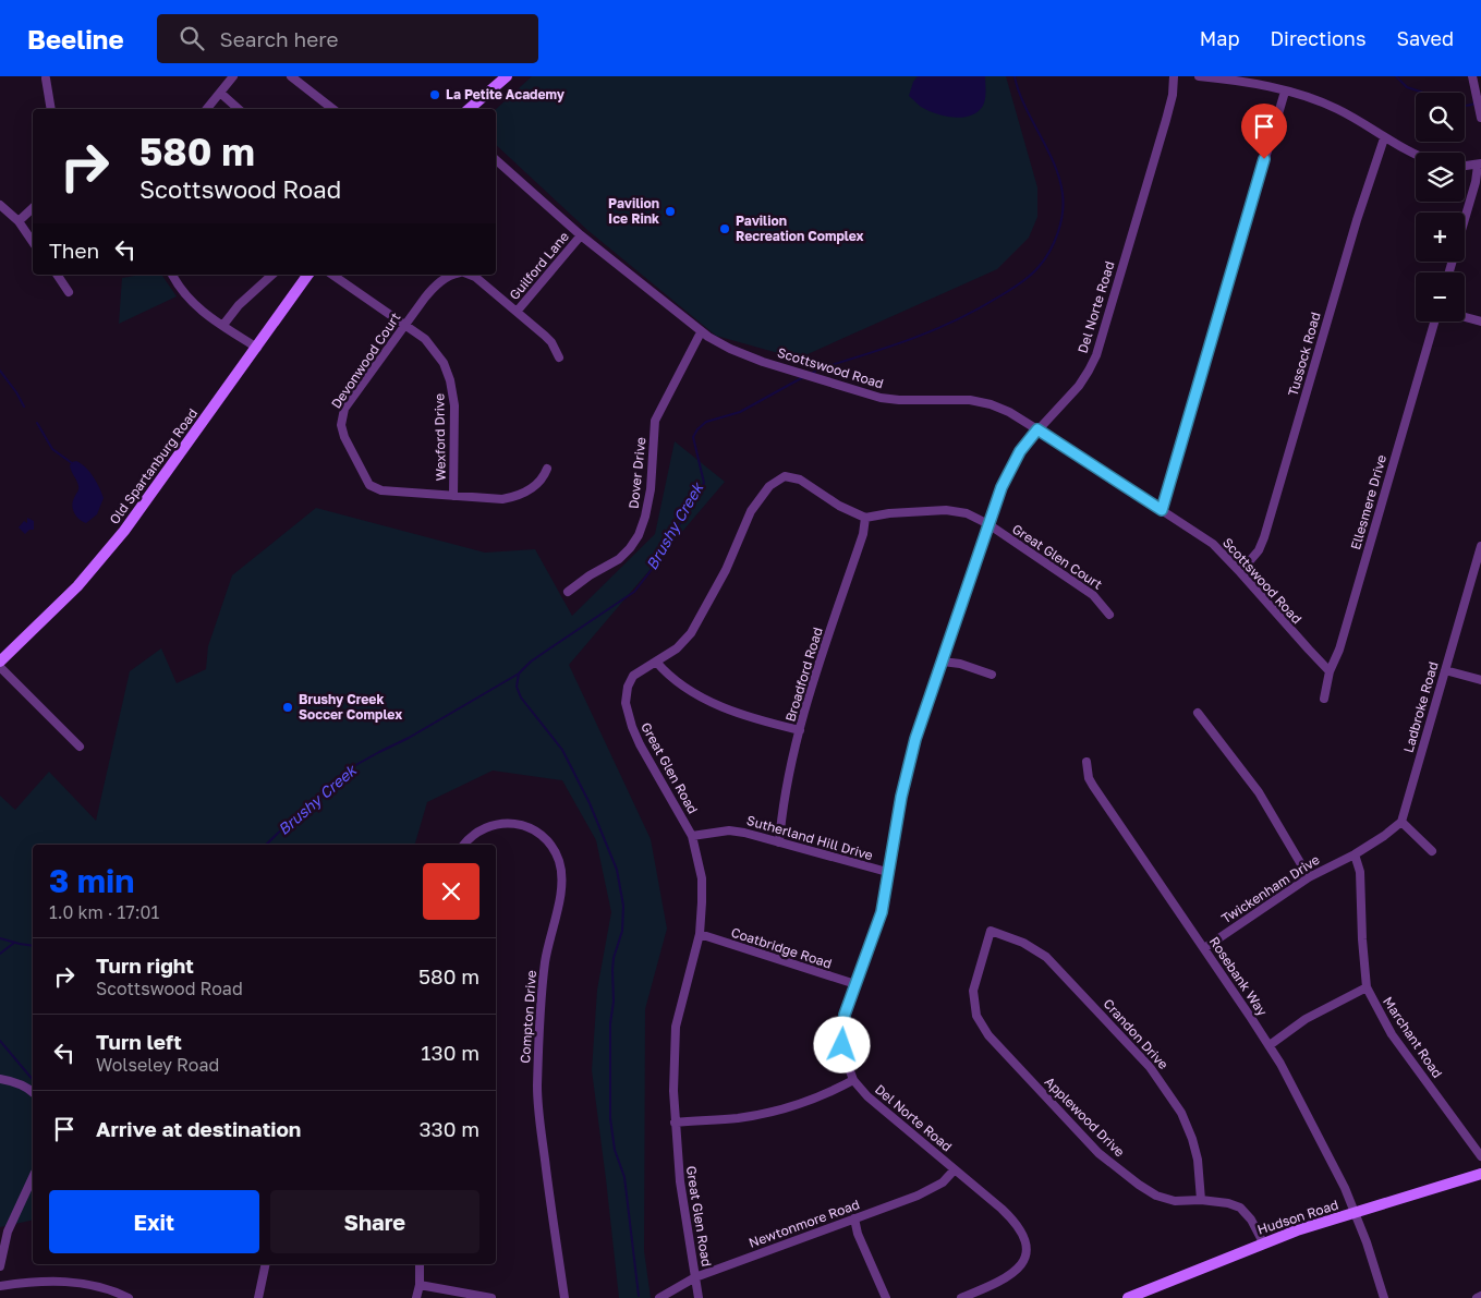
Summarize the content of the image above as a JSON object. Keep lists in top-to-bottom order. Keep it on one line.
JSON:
{"streets":{"main road":["Old Spartanburg Road","Hudson Road"],"street":["Guilford Lane","Del Norte Road","Tussock Road","Devonwood Court","Scottswood Road","Wexford Drive","Dover Drive","Ellesmere Drive","Great Glen Court","Broadford Road","Ladbroke Road","Great Glen Road","Sutherland Hill Drive","Twickenham Drive","Coatbridge Road","Rosebank Way","Compton Drive","Crandon Drive","Marchant Road","Applewood Drive","Newtonmore Road"]},"crossings":[["Guilford Lane","Scottswood Road"],["Del Norte Road","Scottswood Road"],["Del Norte Road","Great Glen Court"],["Del Norte Road","Sutherland Hill Drive"],["Del Norte Road","Coatbridge Road"],["Del Norte Road","Newtonmore Road"],["Tussock Road","Scottswood Road"],["Devonwood Court","Wexford Drive"],["Scottswood Road","Dover Drive"],["Scottswood Road","Ellesmere Drive"],["Broadford Road","Great Glen Road"],["Broadford Road","Sutherland Hill Drive"],["Great Glen Road","Sutherland Hill Drive"],["Great Glen Road","Coatbridge Road"],["Great Glen Road","Newtonmore Road"],["Twickenham Drive","Rosebank Way"],["Twickenham Drive","Marchant Road"],["Rosebank Way","Hudson Road"],["Crandon Drive","Applewood Drive"],["Applewood Drive","Hudson Road"]],"water":["Brushy Creek"],"places":["La Petite Academy","Pavilion Ice Rink","Pavilion Recreation Complex","Brushy Creek Soccer Complex"],"page":{"header":"Beeline","search":"Search here","nav":["Map","Directions","Saved"],"map_buttons":["+","−"],"turn":["580 m","Scottswood Road"],"then":"Then","heading":["3 min","1.0 km · 17:01"],"list":[{"name":"Turn right","note":"Scottswood Road","value":"580 m"},{"name":"Turn left","note":"Wolseley Road","value":"130 m"},{"name":"Arrive at destination","value":"330 m"}],"buttons":["Exit","Share"]}}
